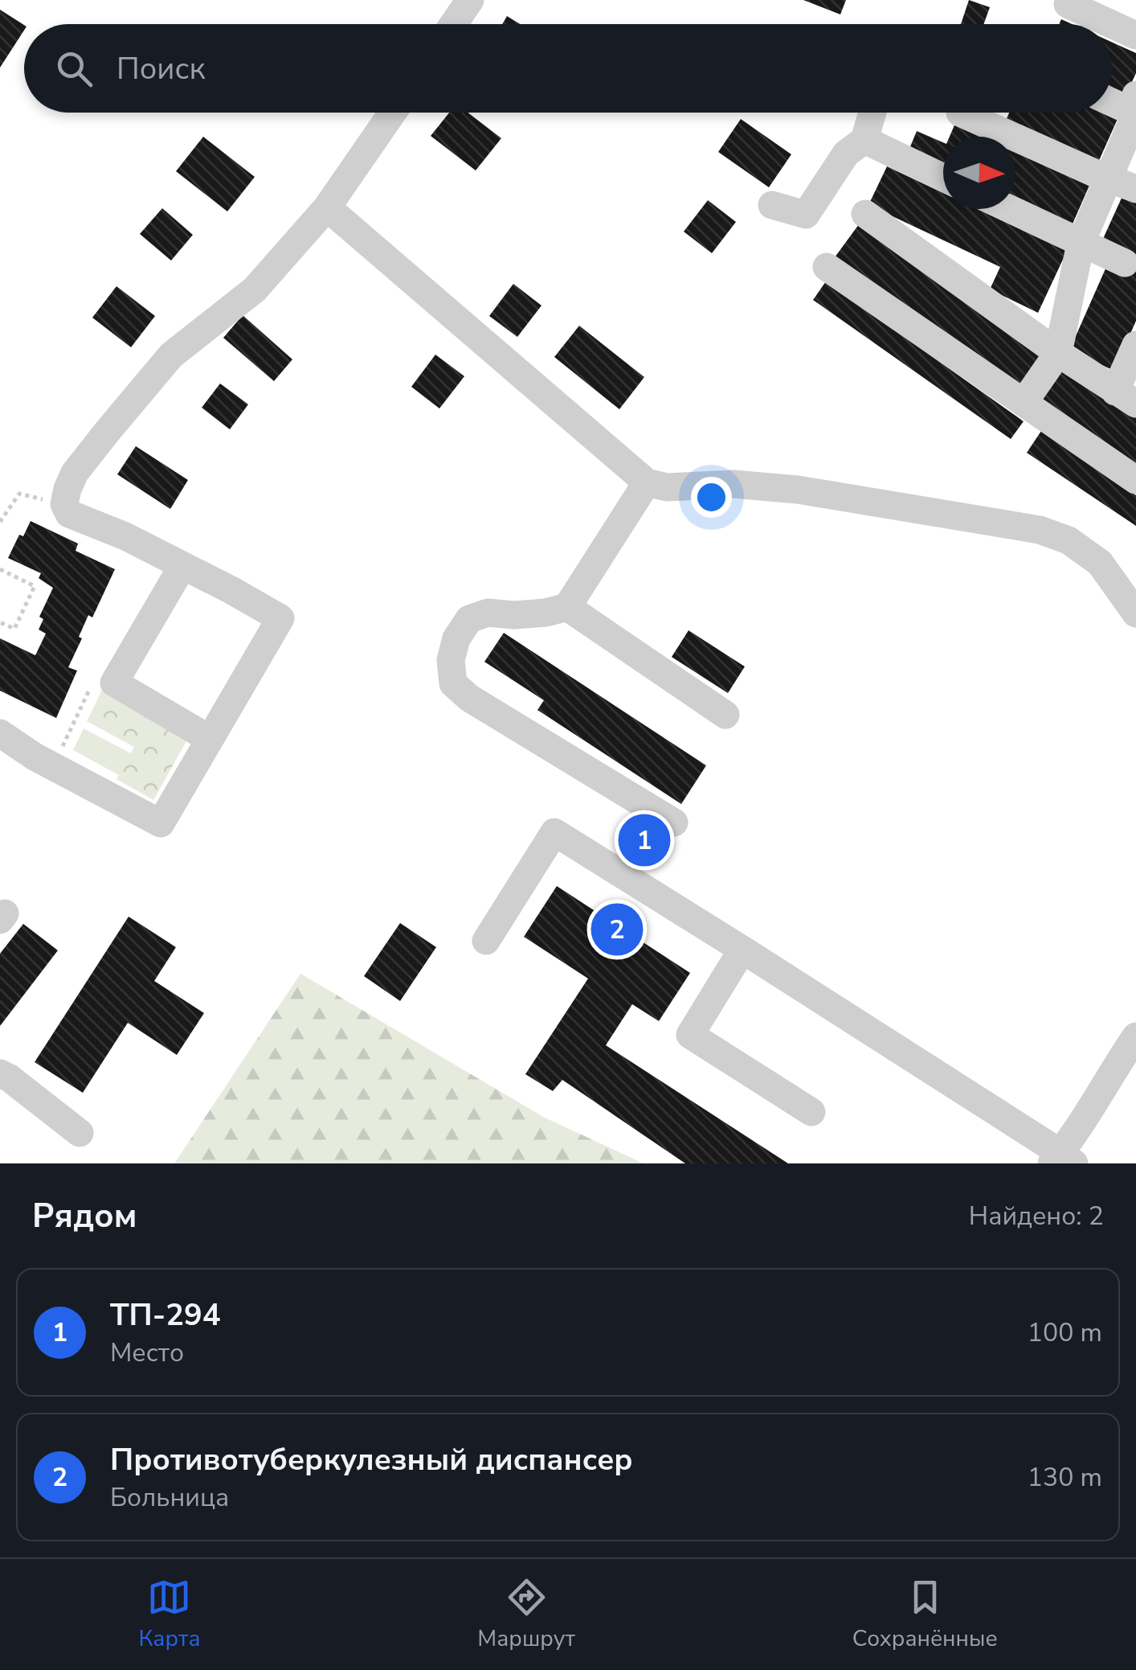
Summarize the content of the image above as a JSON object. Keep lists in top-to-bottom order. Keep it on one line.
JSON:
{"north":"right","page":{"search":"Поиск","pins":["1","2"],"heading":["Рядом","Найдено: 2"],"list":[{"mark":"1","name":"ТП-294","note":"Место","value":"100 m"},{"mark":"2","name":"Противотуберкулезный диспансер","note":"Больница","value":"130 m"}],"nav":["Карта","Маршрут","Сохранённые"]}}
